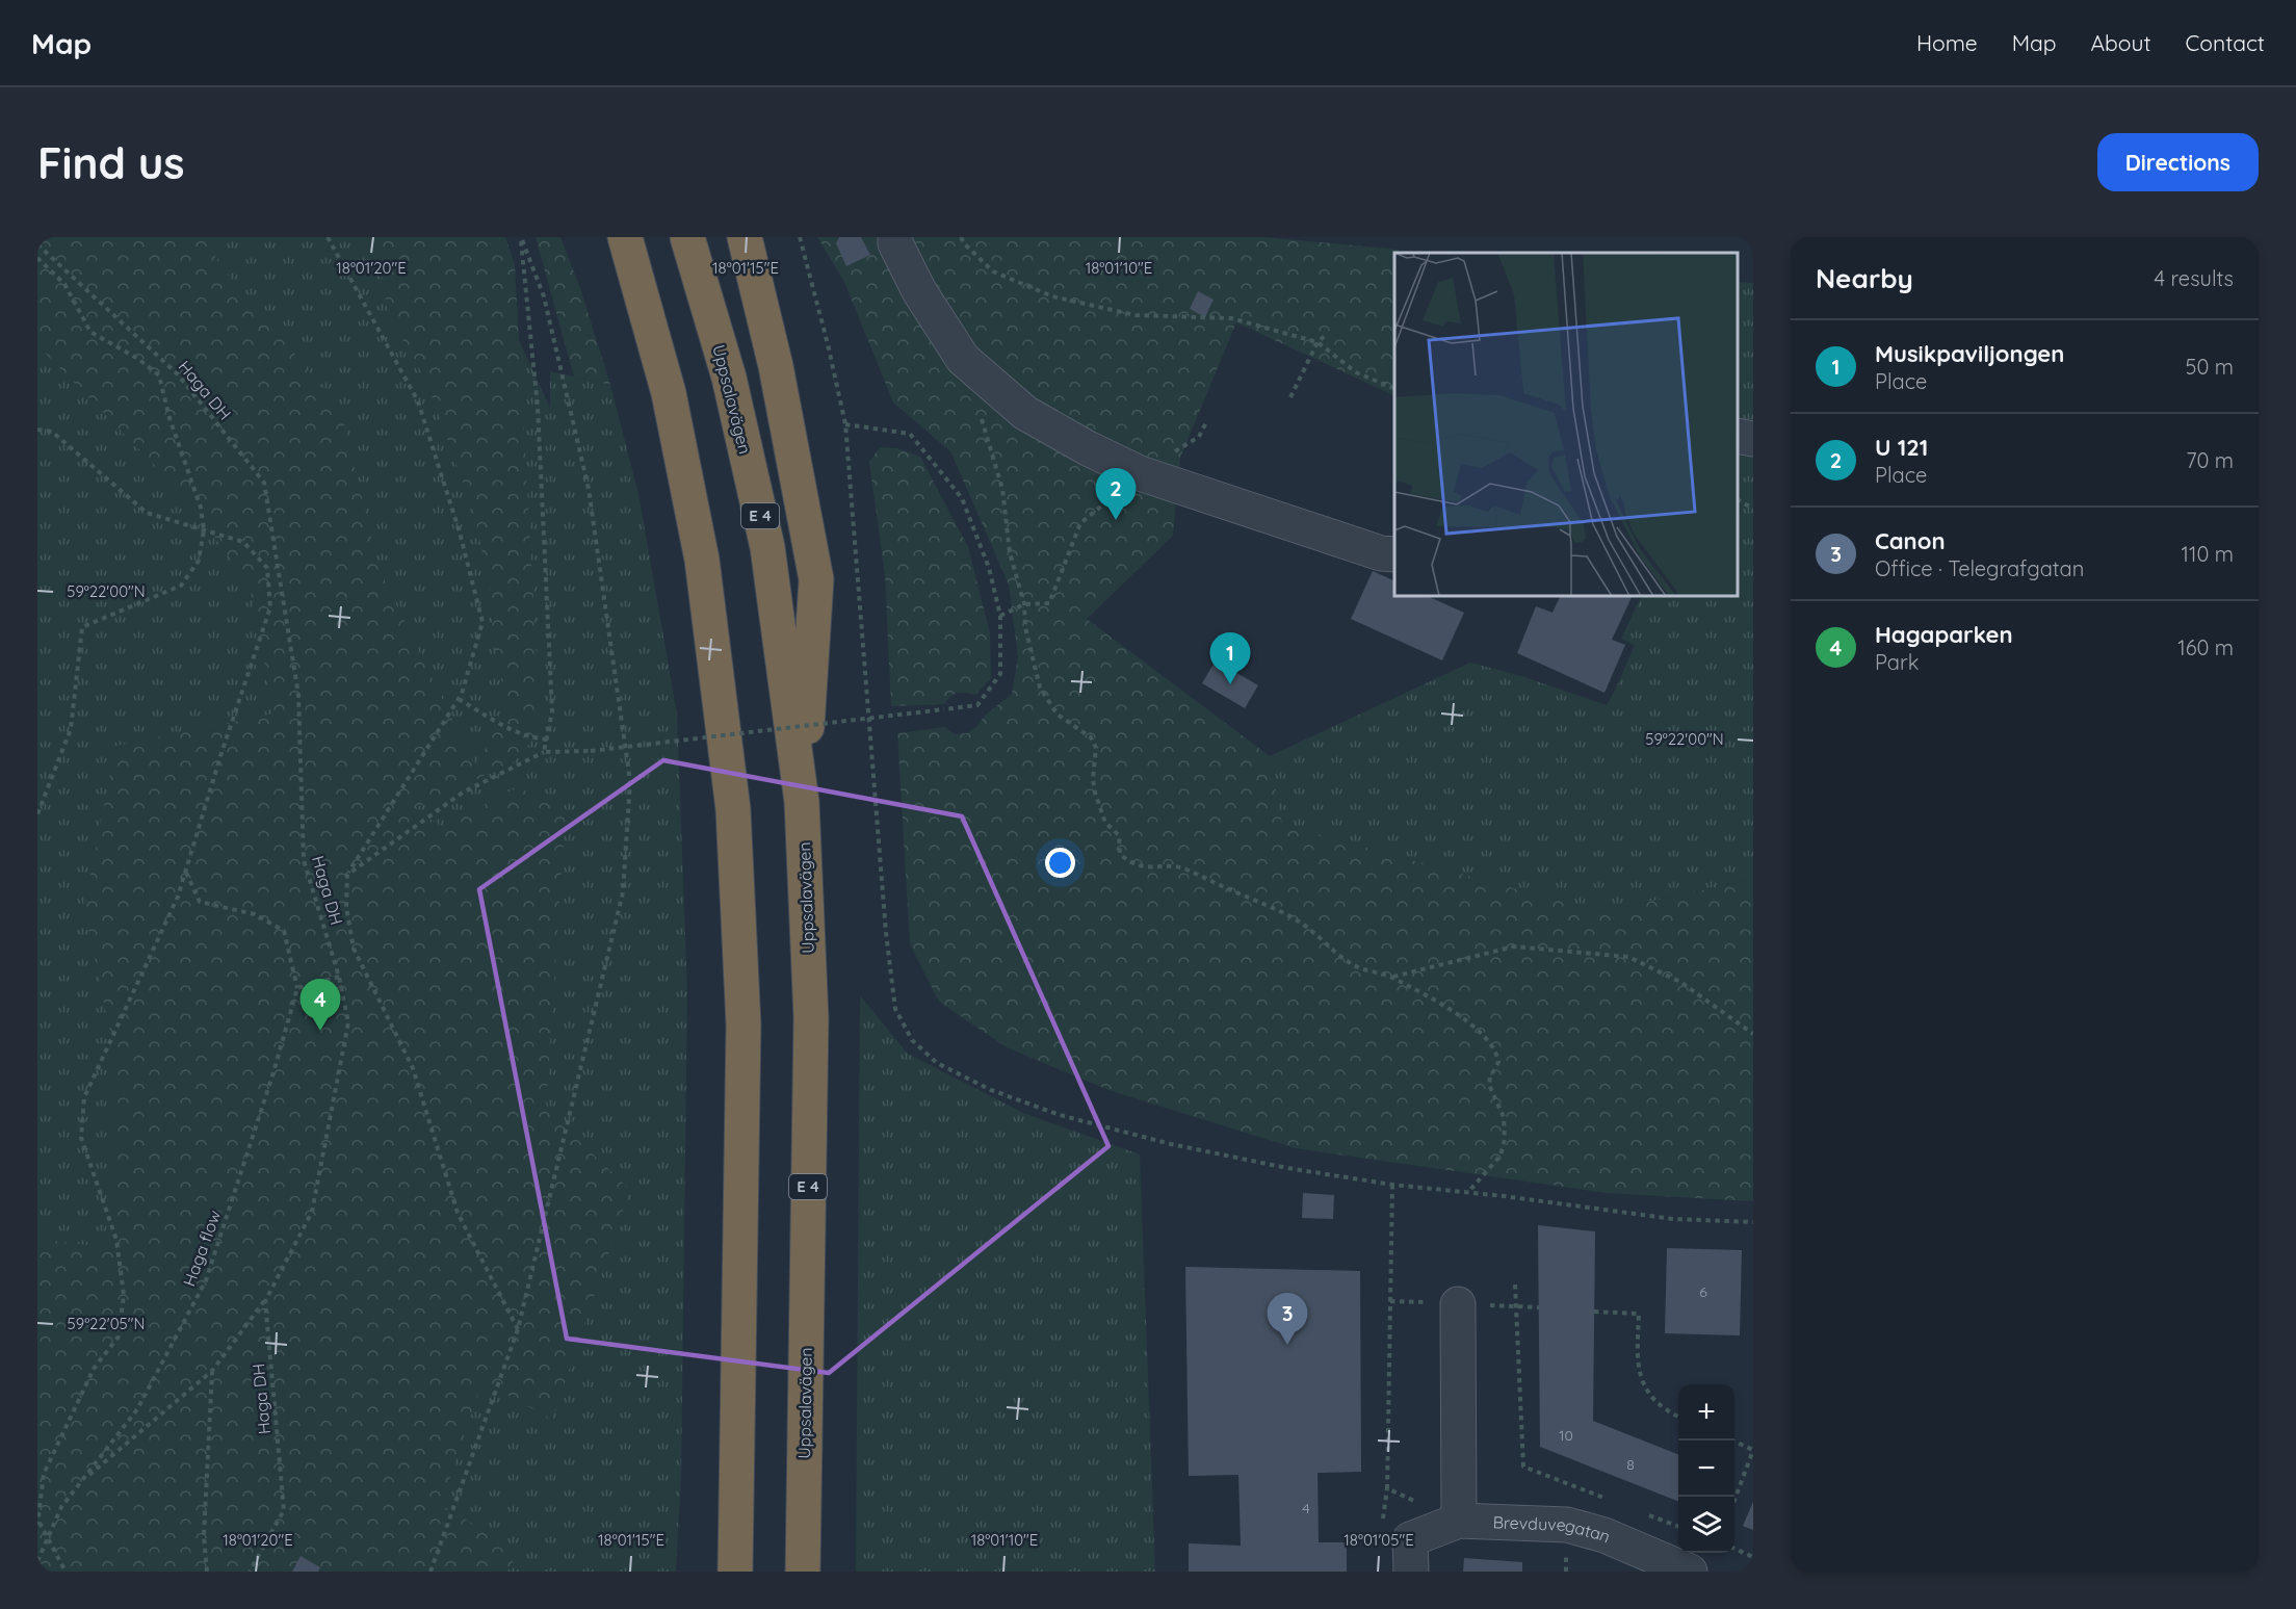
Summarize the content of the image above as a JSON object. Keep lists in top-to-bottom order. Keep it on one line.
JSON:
{"streets":{"highway":["Uppsalavägen","E 4"],"street":["Brevduvegatan"],"path":["Haga DH","Haga flow"]},"house_numbers":["6","10","8","4"],"page":{"header":"Map","nav":["Home","Map","About","Contact"],"buttons":"Directions","title":"Find us","heading":["Nearby","4 results"],"list":[{"mark":"1","name":"Musikpaviljongen","note":"Place","value":"50 m"},{"mark":"2","name":"U 121","note":"Place","value":"70 m"},{"mark":"3","name":"Canon","note":"Office · Telegrafgatan","value":"110 m"},{"mark":"4","name":"Hagaparken","note":"Park","value":"160 m"}],"pins":["2","1","4","3"],"map_buttons":["+","−"]},"coordinates":["18°01'20\"E","18°01'15\"E","18°01'10\"E","59°22'00\"N","59°22'05\"N","18°01'05\"E"]}
